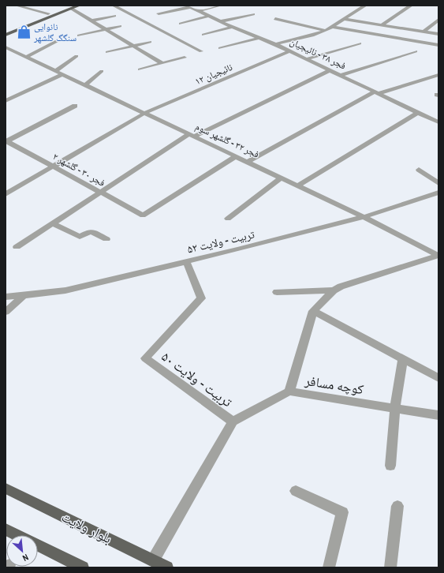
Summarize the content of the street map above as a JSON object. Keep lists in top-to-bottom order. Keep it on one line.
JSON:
{"streets":{"main road":["بلوار ولایت"],"street":["فجر ۳۸ - نائیجیان","نائیجیان ۱۲","فجر ۳۲ - گلشهر سوم","فجر ۳۰ - گلشهر ۲","تربیت - ولایت ۵۲","تربیت - ولایت ۵۰","کوچه مسافر"]},"crossings":[["فجر ۳۸ - نائیجیان","نائیجیان ۱۲"],["نائیجیان ۱۲","فجر ۳۲ - گلشهر سوم"],["نائیجیان ۱۲","فجر ۳۰ - گلشهر ۲"],["فجر ۳۲ - گلشهر سوم","فجر ۳۰ - گلشهر ۲"],["فجر ۳۲ - گلشهر سوم","تربیت - ولایت ۵۲"],["تربیت - ولایت ۵۲","تربیت - ولایت ۵۰"],["تربیت - ولایت ۵۰","کوچه مسافر"],["تربیت - ولایت ۵۰","بلوار ولایت"]],"places":{"shop":["نانوایی سنگگ گلشهر"]},"north":"bottom right"}
